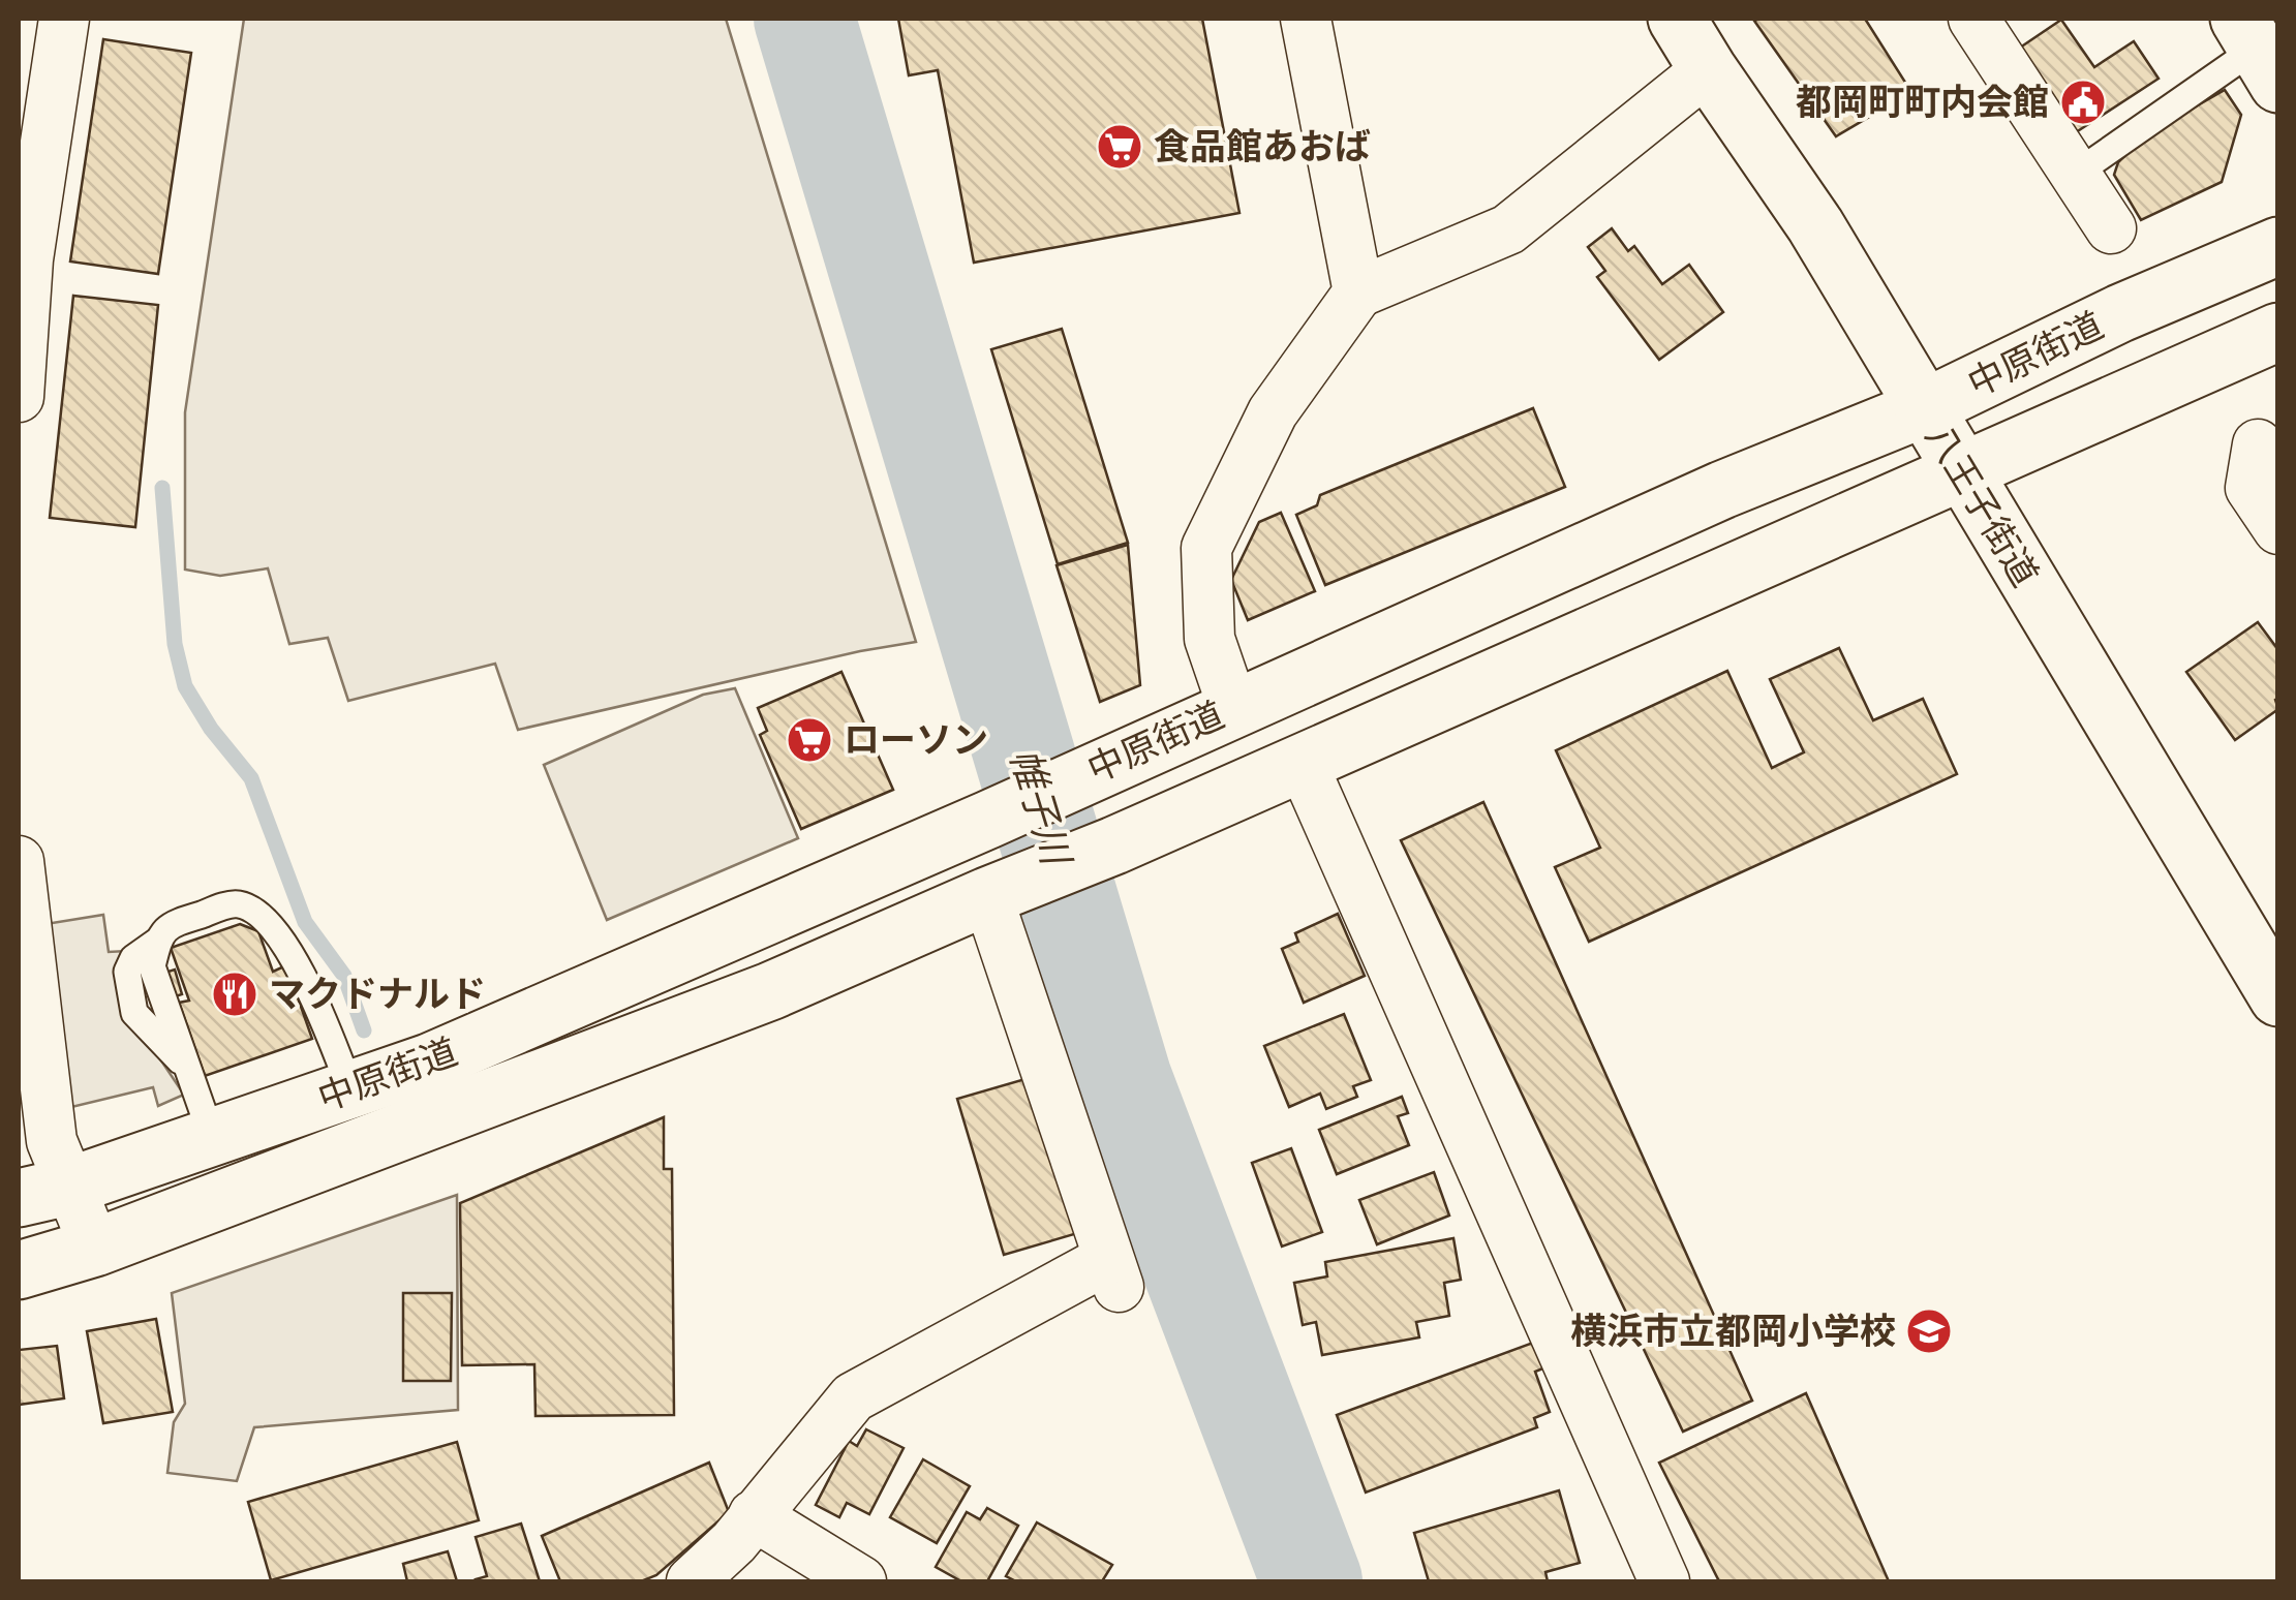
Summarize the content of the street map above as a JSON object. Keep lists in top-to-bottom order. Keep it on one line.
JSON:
{"streets":{"main road":["中原街道","八王子街道"]},"crossings":[["中原街道","八王子街道"]],"water":["帷子川"],"places":{"public building":["都岡町町内会館"],"supermarket":["食品館あおば","ローソン"],"restaurant":["マクドナルド"],"school or university":["横浜市立都岡小学校"]}}
